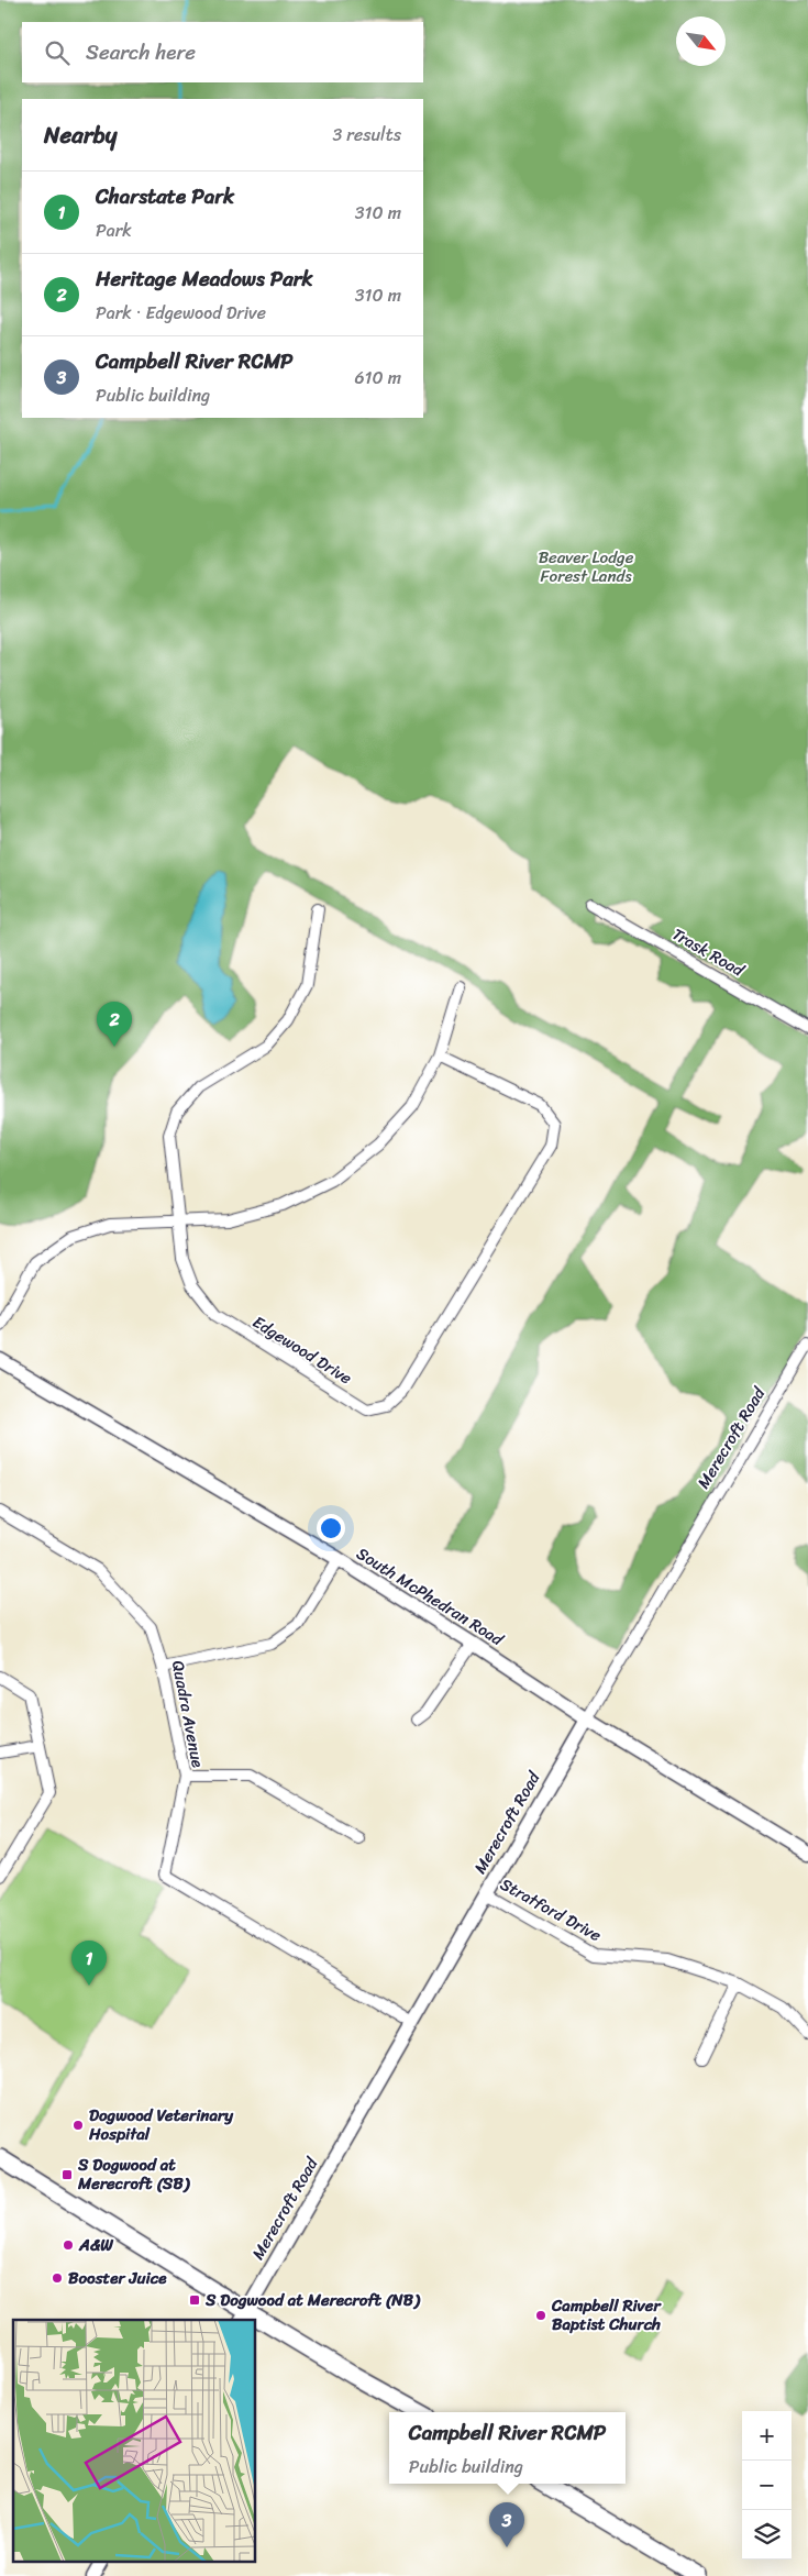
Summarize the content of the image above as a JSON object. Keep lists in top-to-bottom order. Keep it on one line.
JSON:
{"streets":{"street":["Trask Road","Edgewood Drive","Merecroft Road","South McPhedran Road","Quadra Avenue","Stratford Drive"]},"crossings":[["Merecroft Road","South McPhedran Road"],["Merecroft Road","Quadra Avenue"],["Merecroft Road","Stratford Drive"]],"parks":["Beaver Lodge Forest Lands"],"places":{"other":["Dogwood Veterinary Hospital","A&W","Booster Juice","Campbell River Baptist Church"],"transit":["S Dogwood at Merecroft (SB)","S Dogwood at Merecroft (NB)"]},"north":"bottom right","page":{"search":"Search here","heading":["Nearby","3 results"],"list":[{"mark":"1","name":"Charstate Park","note":"Park","value":"310 m"},{"mark":"2","name":"Heritage Meadows Park","note":"Park · Edgewood Drive","value":"310 m"},{"mark":"3","name":"Campbell River RCMP","note":"Public building","value":"610 m"}],"pins":["2","1","3"],"map_buttons":["+","−"],"popup":["Campbell River RCMP","Public building"]}}
